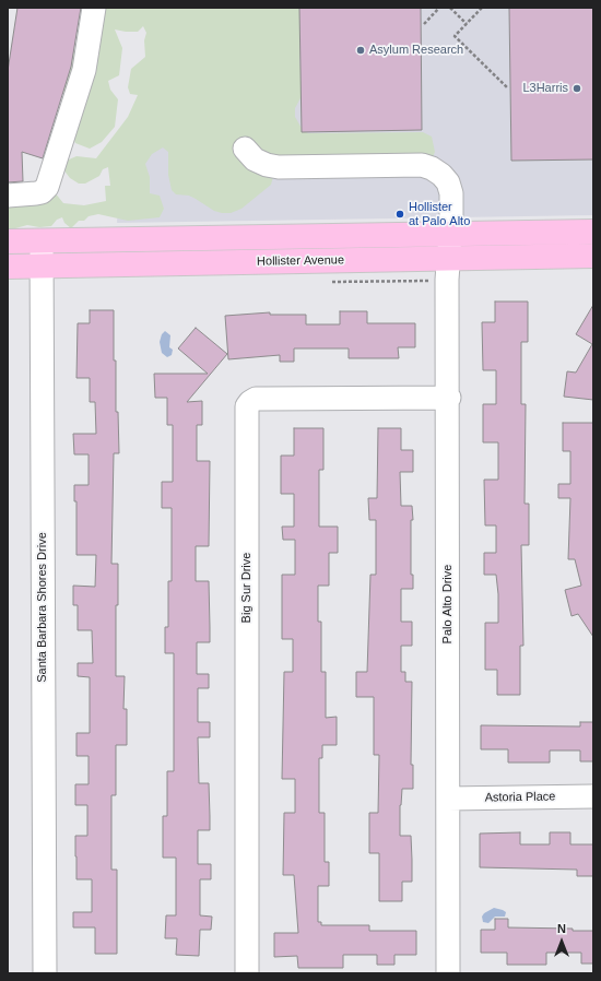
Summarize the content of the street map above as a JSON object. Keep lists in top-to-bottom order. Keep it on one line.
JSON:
{"streets":{"main road":["Hollister Avenue"],"street":["Big Sur Drive","Palo Alto Drive","Santa Barbara Shores Drive","Astoria Place"]},"crossings":[["Hollister Avenue","Palo Alto Drive"],["Hollister Avenue","Santa Barbara Shores Drive"],["Big Sur Drive","Palo Alto Drive"],["Palo Alto Drive","Astoria Place"]],"places":["Asylum Research","L3Harris","Hollister at Palo Alto"],"north":"top"}
